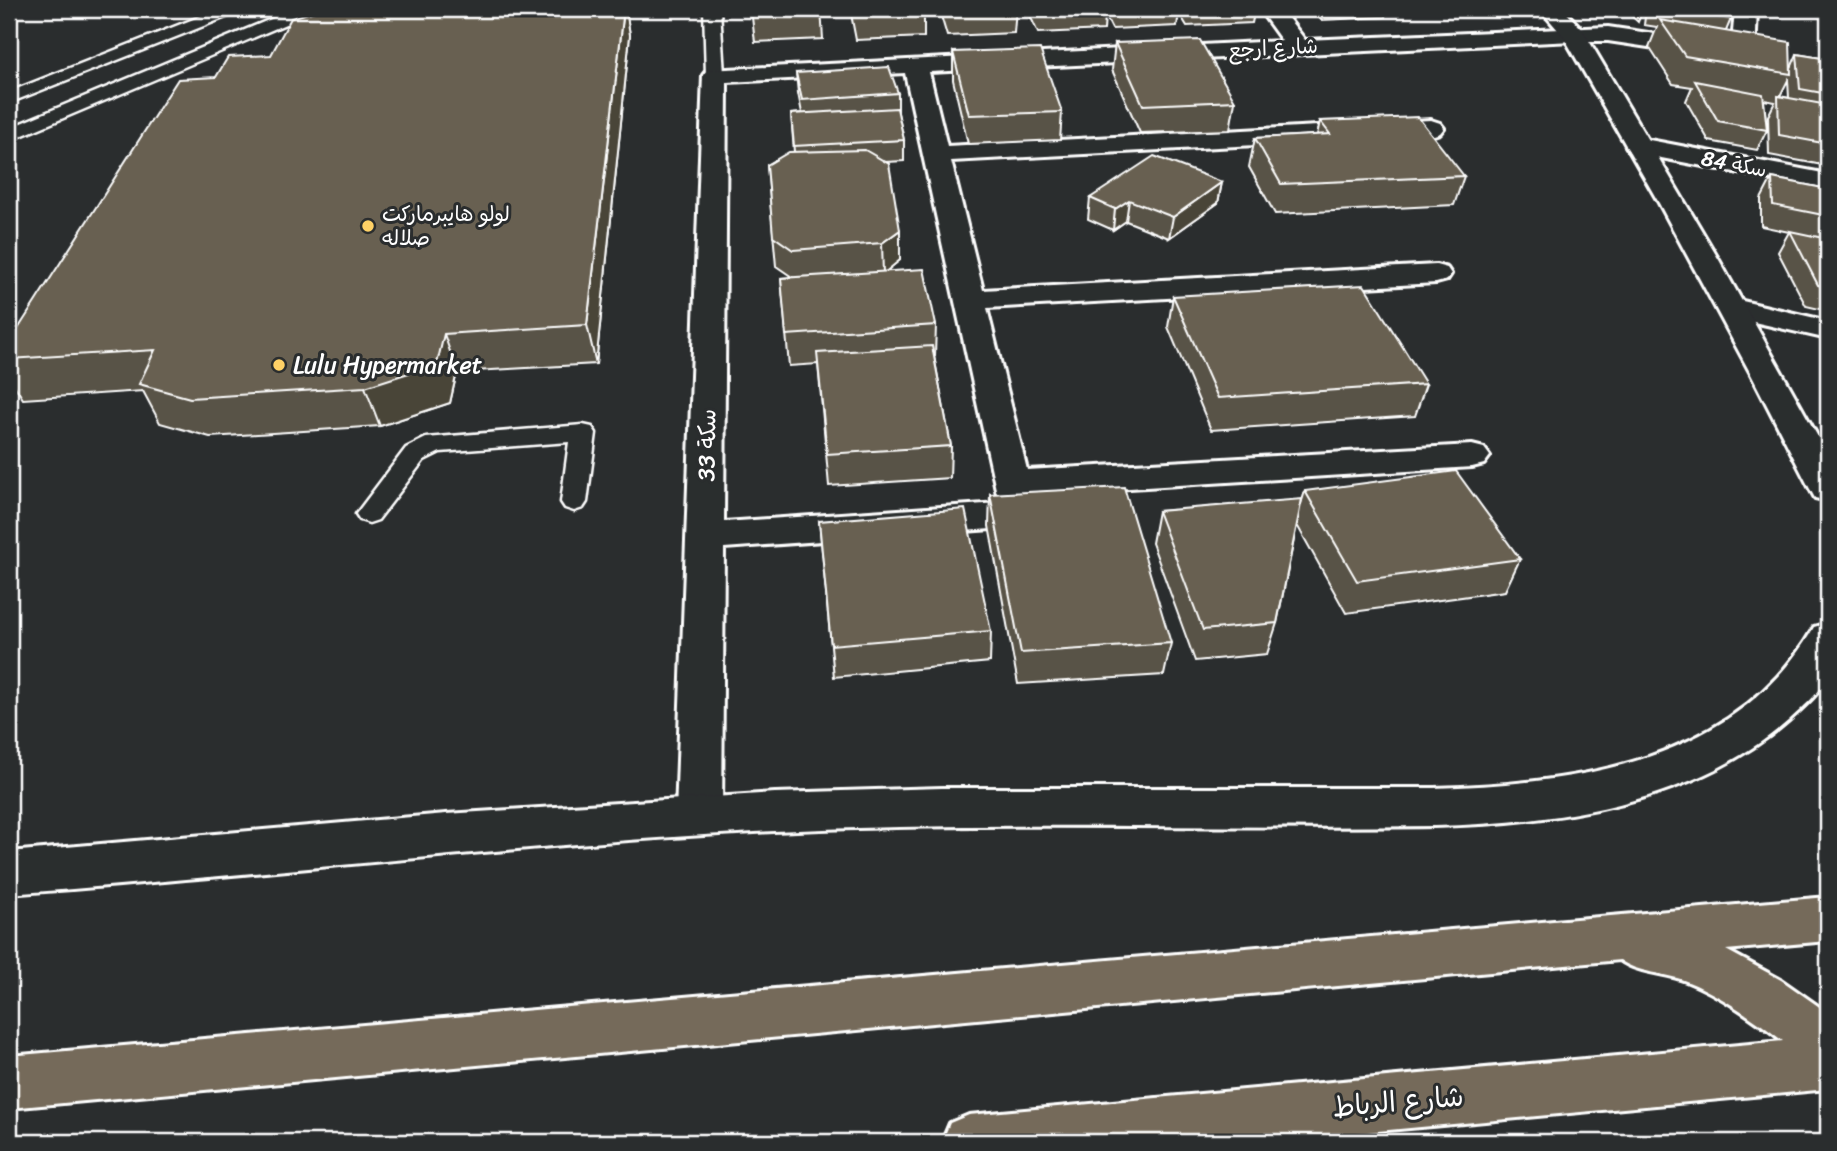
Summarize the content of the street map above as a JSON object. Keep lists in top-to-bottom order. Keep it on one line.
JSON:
{"streets":{"highway":["شارع الرباط"],"street":["شارع ارجع","سكة 84","سكة 33"]},"crossings":[["شارع ارجع","سكة 33"]],"places":["لولو هايبرماركت صلاله","Lulu Hypermarket"]}
